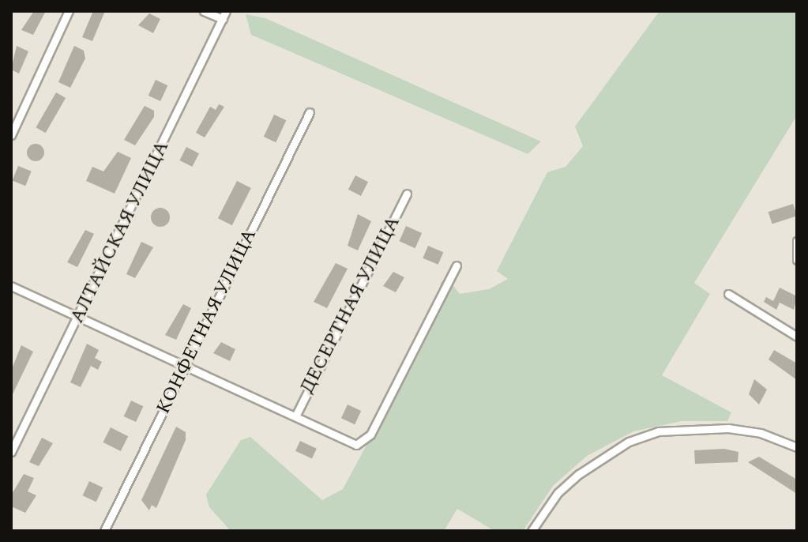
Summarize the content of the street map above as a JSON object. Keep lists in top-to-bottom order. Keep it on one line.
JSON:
{"streets":{"street":["АЛТАЙСКАЯ УЛИЦА","ДЕСЕРТНАЯ УЛИЦА","КОНФЕТНАЯ УЛИЦА"]}}
